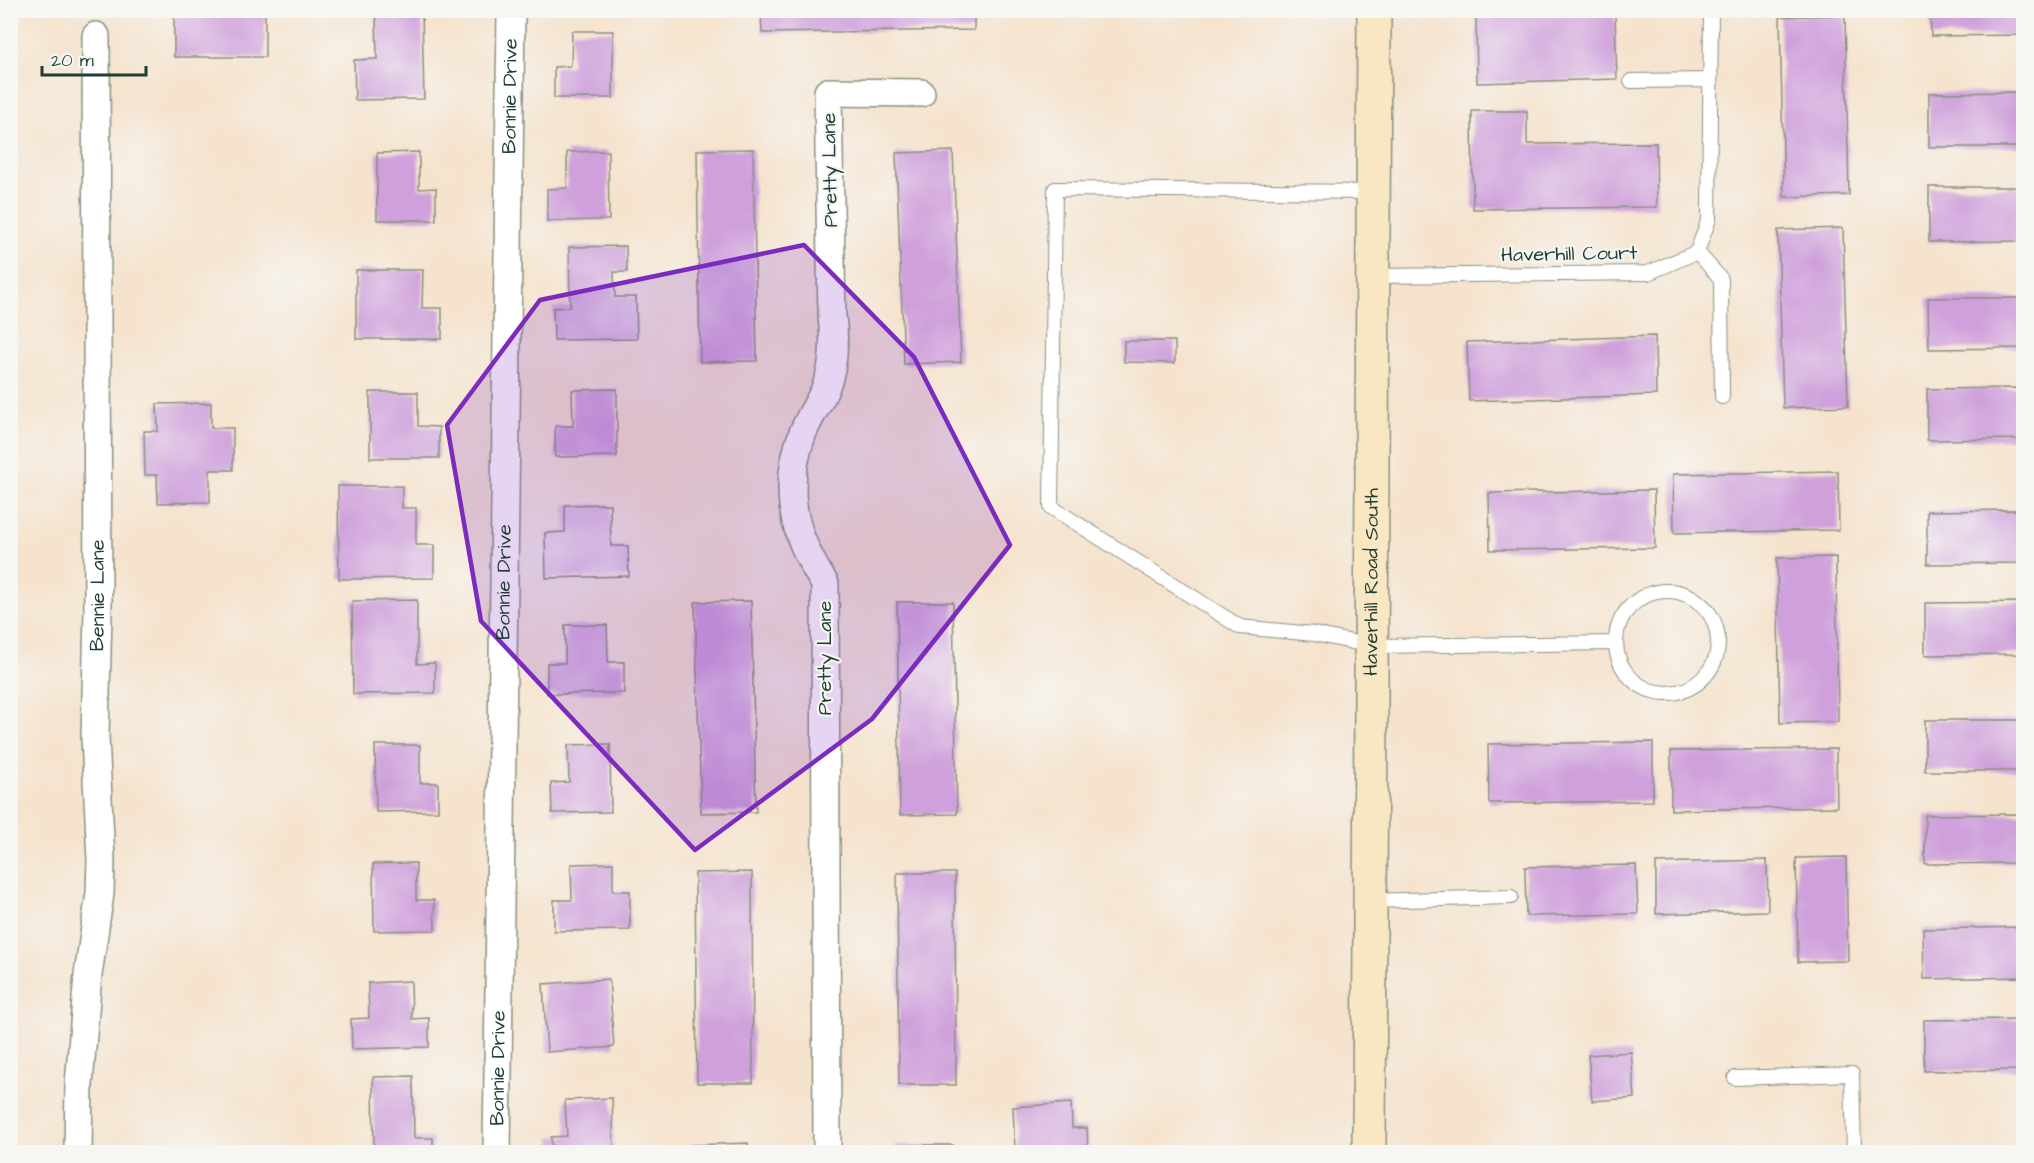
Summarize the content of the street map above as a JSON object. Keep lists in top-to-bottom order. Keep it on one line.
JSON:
{"streets":{"street":["Bonnie Drive","Pretty Lane","Haverhill Road South","Bennie Lane"],"lane":["Haverhill Court"]},"crossings":[["Haverhill Court","Haverhill Road South"]],"scale_bar":"20 m"}
